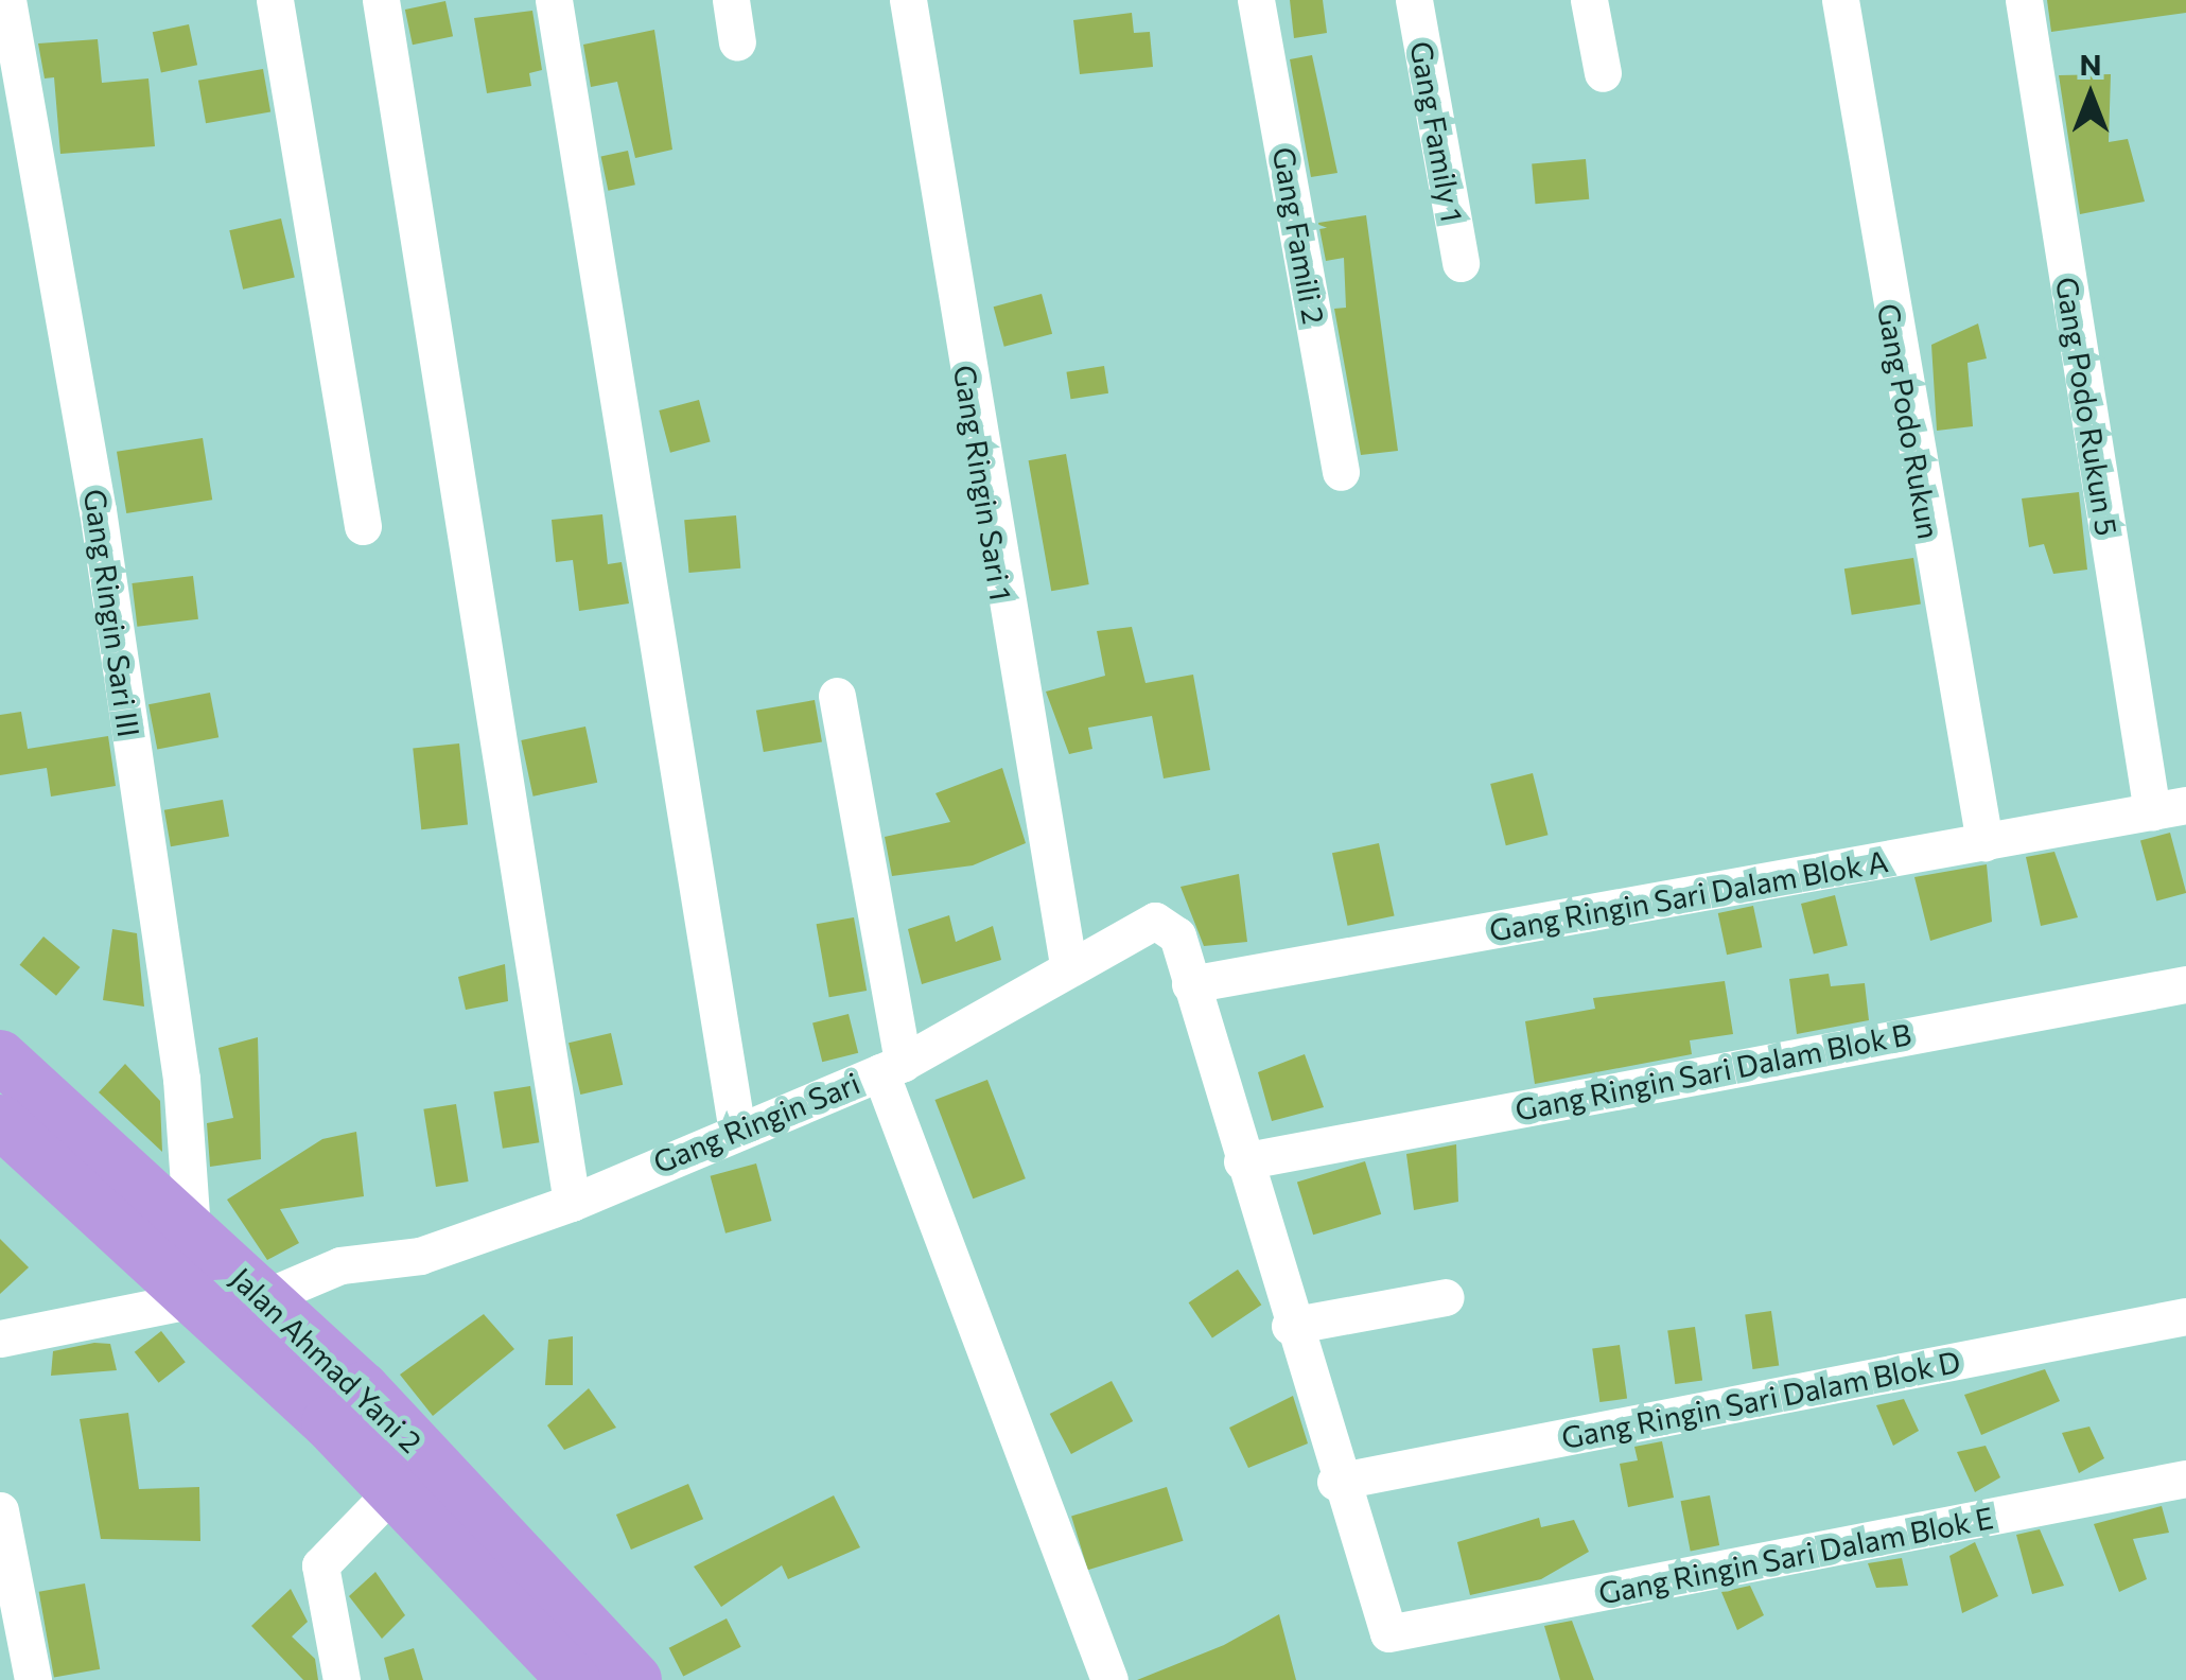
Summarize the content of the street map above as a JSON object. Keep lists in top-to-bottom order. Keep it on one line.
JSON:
{"streets":{"highway":["Jalan Ahmad Yani 2"],"street":["Gang Family 1","Gang Famili 2","Gang Podo Rukun 5","Gang Podo Rukun","Gang Ringin Sari 1","Gang Ringin Sari III","Gang Ringin Sari Dalam Blok A","Gang Ringin Sari Dalam Blok B","Gang Ringin Sari","Gang Ringin Sari Dalam Blok D","Gang Ringin Sari Dalam Blok E"]},"crossings":[["Gang Podo Rukun 5","Gang Ringin Sari Dalam Blok A"],["Gang Podo Rukun","Gang Ringin Sari Dalam Blok A"],["Gang Ringin Sari 1","Gang Ringin Sari"],["Gang Ringin Sari III","Jalan Ahmad Yani 2"],["Gang Ringin Sari Dalam Blok A","Gang Ringin Sari"],["Gang Ringin Sari","Jalan Ahmad Yani 2"],["Gang Ringin Sari Dalam Blok D","Gang Ringin Sari Dalam Blok E"]],"north":"top"}
